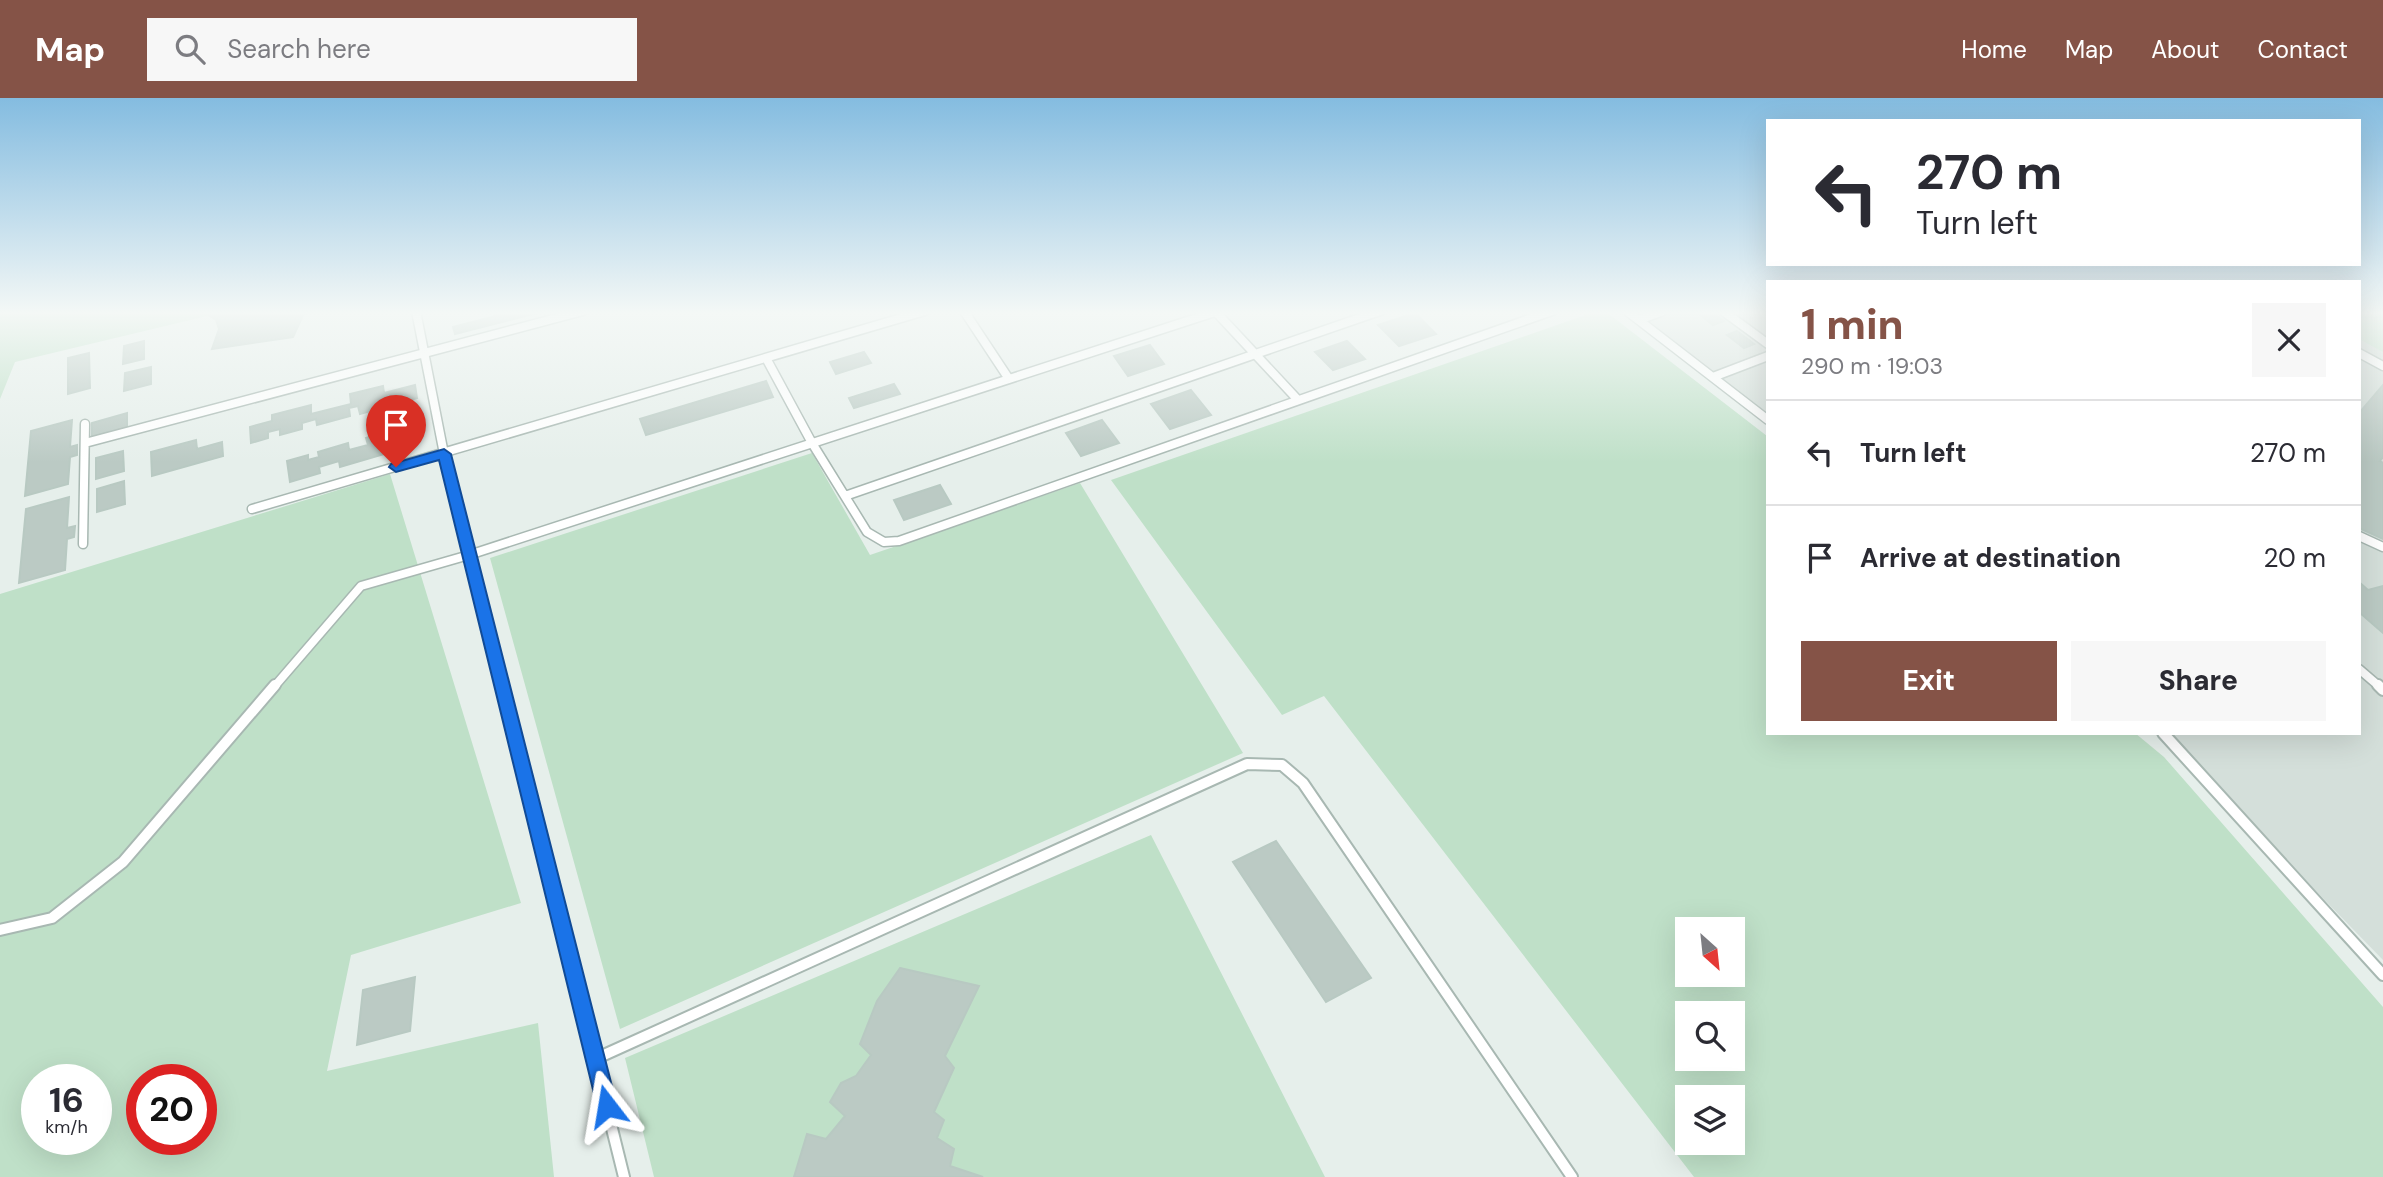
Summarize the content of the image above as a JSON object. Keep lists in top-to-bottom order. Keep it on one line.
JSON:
{"north":"bottom right","page":{"header":"Map","search":"Search here","nav":["Home","Map","About","Contact"],"turn":["270 m","Turn left"],"heading":["1 min","290 m · 19:03"],"list":[{"name":"Turn left","value":"270 m"},{"name":"Arrive at destination","value":"20 m"}],"buttons":["Exit","Share"],"speed":"16 km/h","limit":"20"}}
